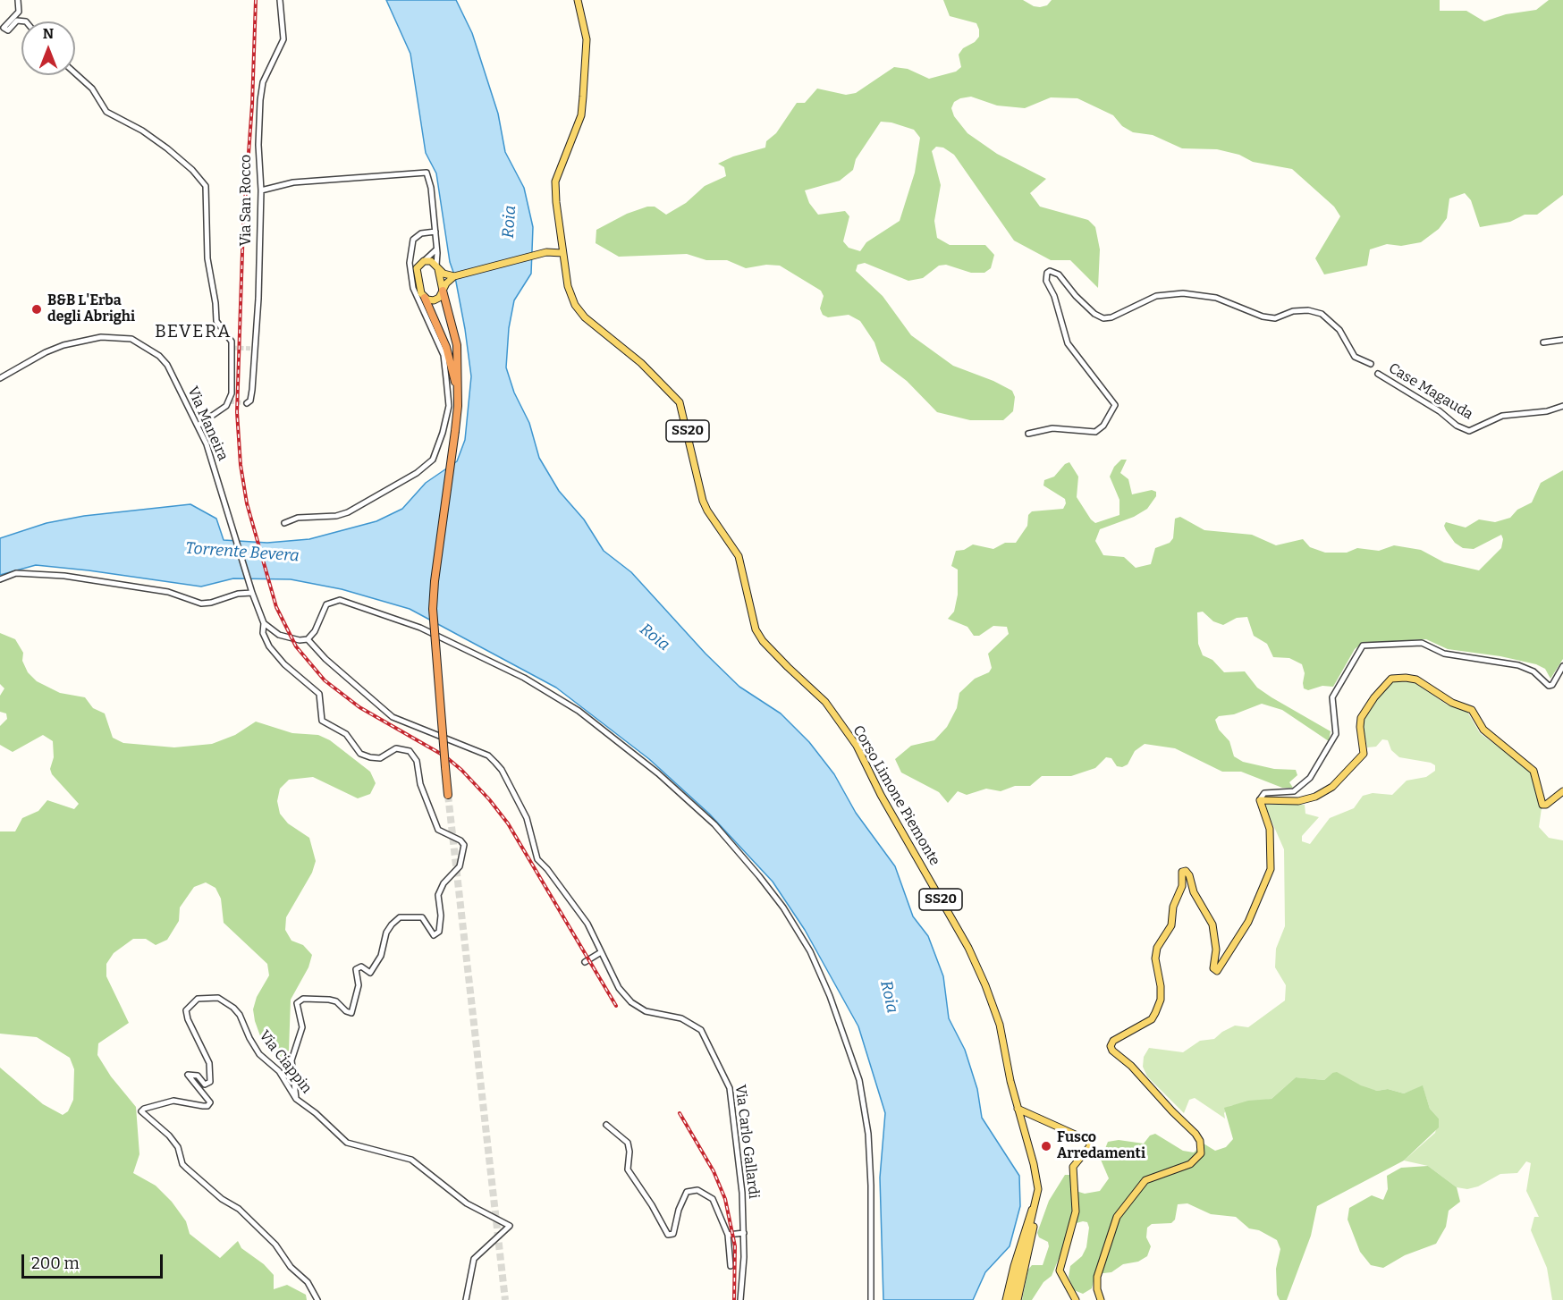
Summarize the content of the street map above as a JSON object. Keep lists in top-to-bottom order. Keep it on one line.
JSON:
{"streets":{"main road":["SS20","Corso Limone Piemonte"],"street":["Via San Rocco","Case Magauda","Via Maneira","Via Ciappin","Via Carlo Gallardi"]},"crossings":[["Via Maneira","Via Ciappin"],["SS20","Corso Limone Piemonte"]],"districts":["BEVERA"],"water":["Roia","Torrente Bevera"],"places":["B&B L'Erba degli Abrighi","Fusco Arredamenti"],"scale_bar":"200 m","north":"top"}
